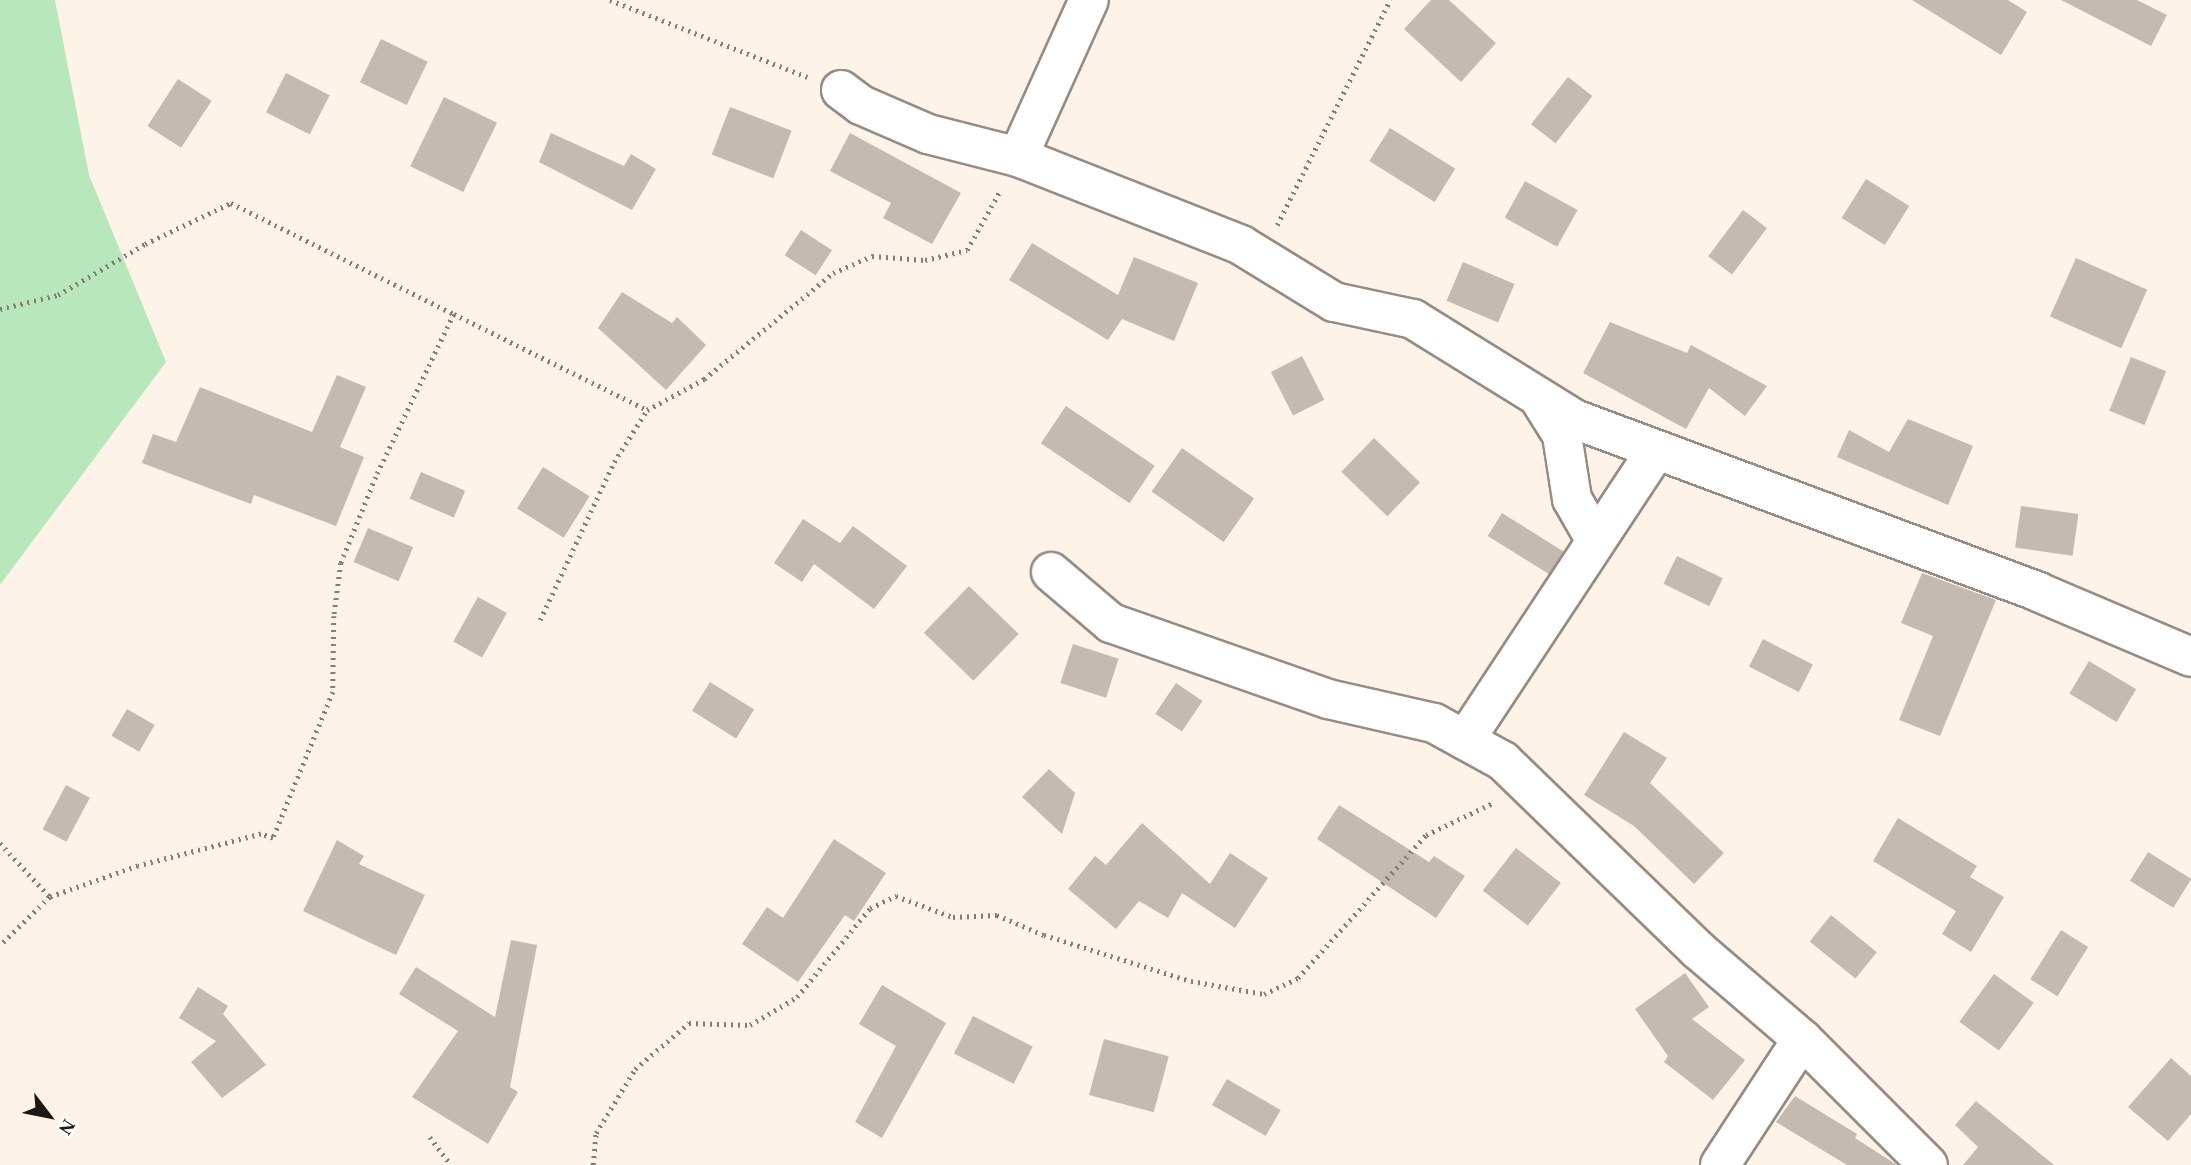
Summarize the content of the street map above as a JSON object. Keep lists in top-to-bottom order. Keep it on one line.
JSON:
{"north":"bottom right"}
